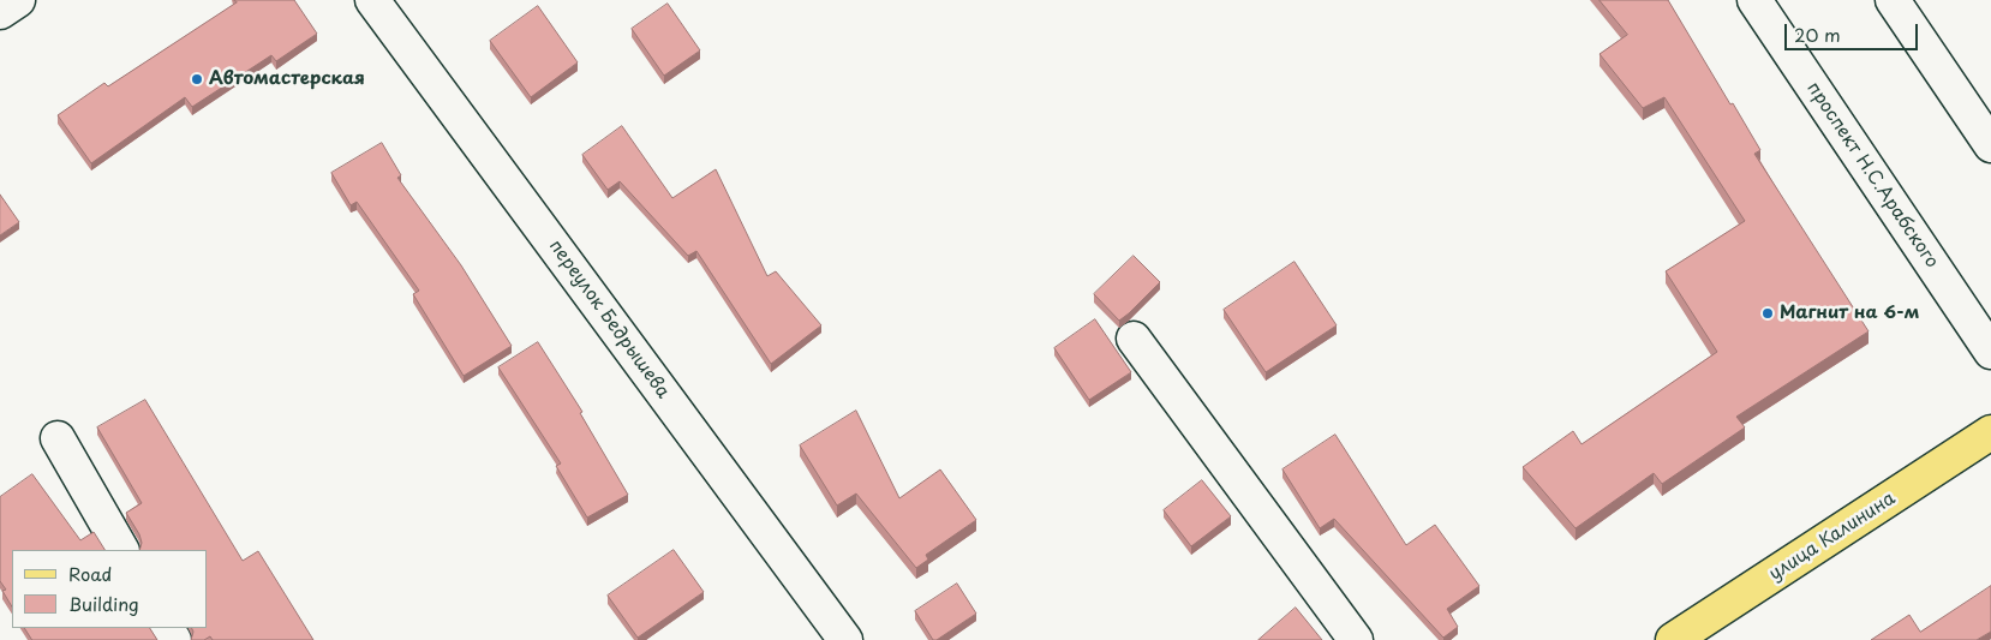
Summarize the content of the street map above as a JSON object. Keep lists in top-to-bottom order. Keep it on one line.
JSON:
{"streets":{"main road":["улица Калинина"],"street":["проспект Н.С.Арабского","переулок Бедрышева"]},"places":["Автомастерская","Магнит на 6-м"],"legend":["Road","Building"],"scale_bar":"20 m"}
